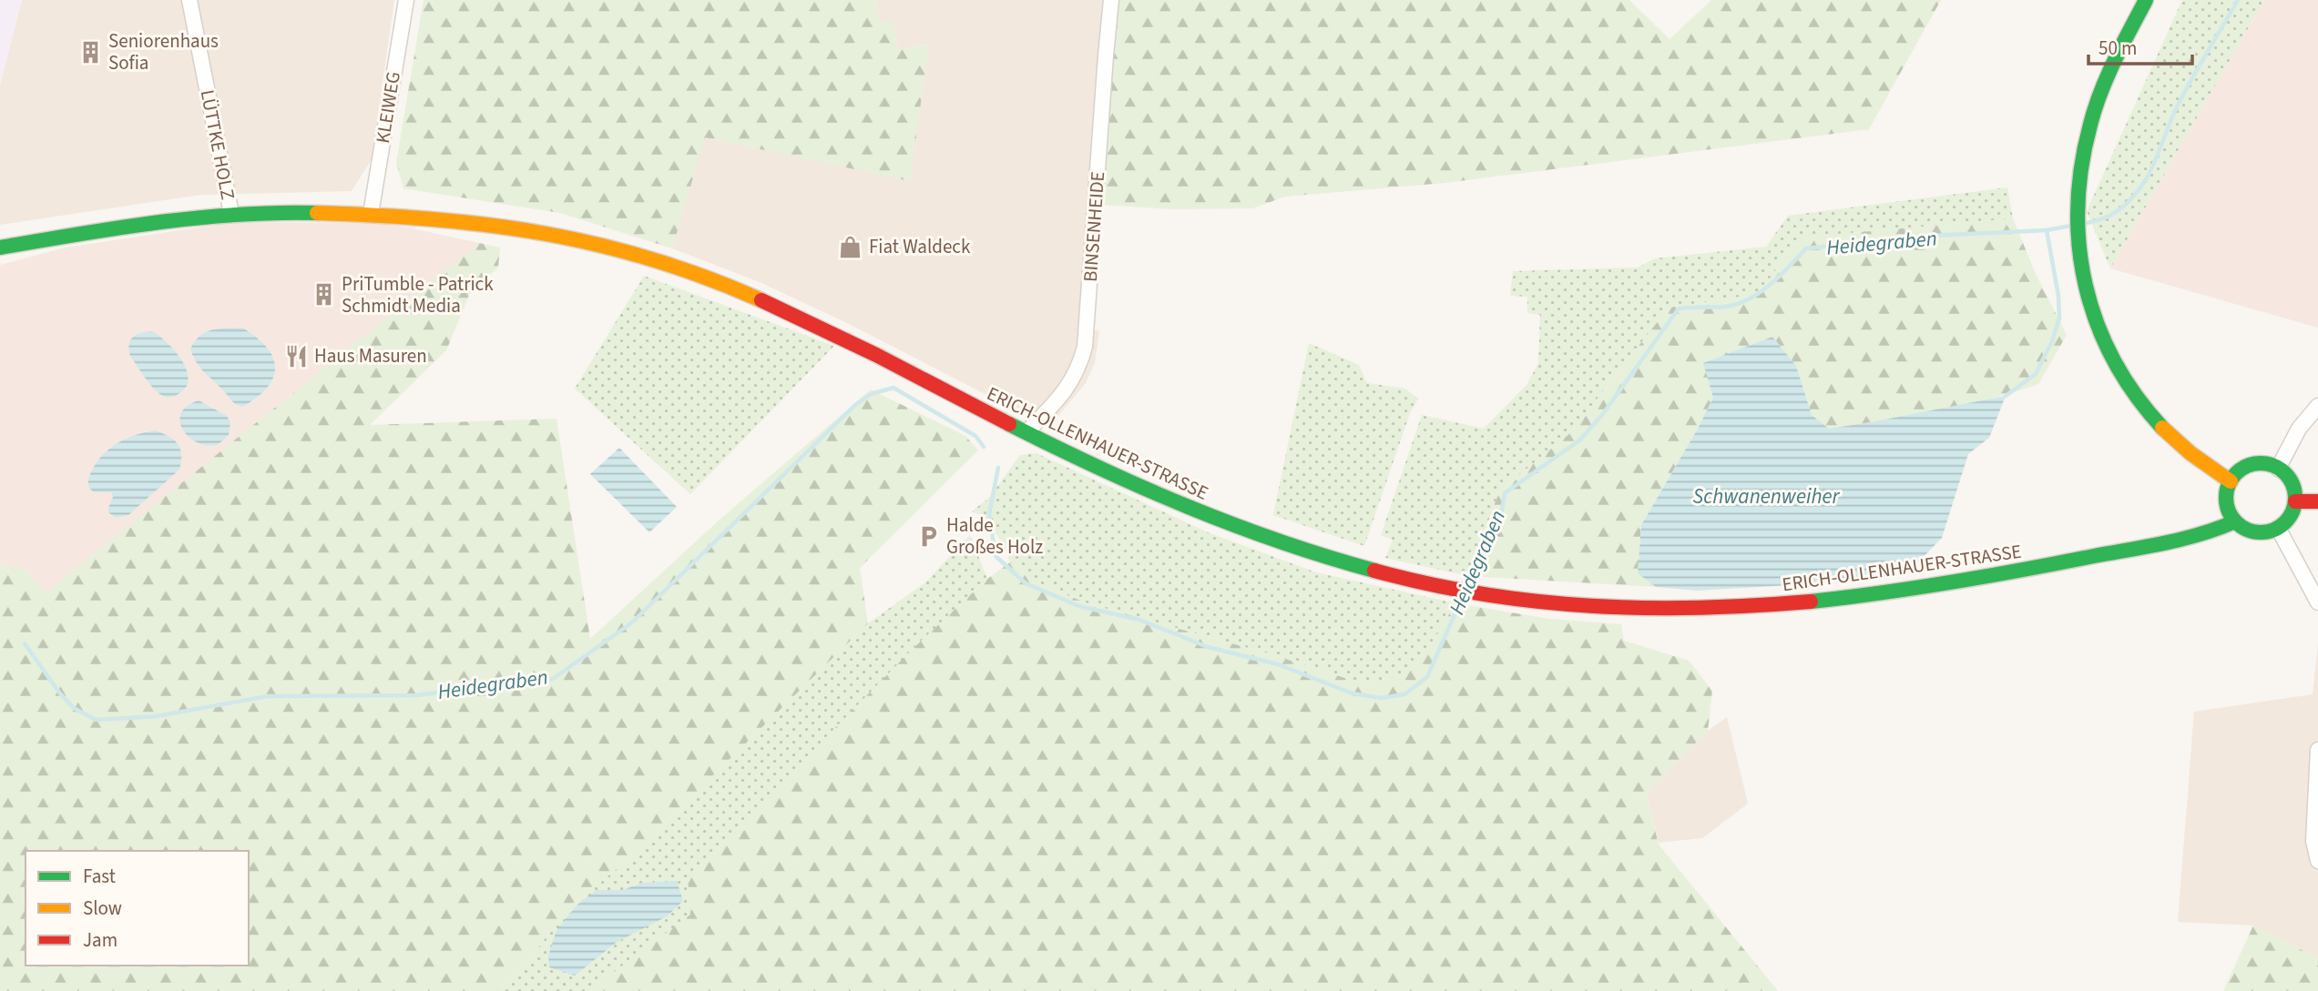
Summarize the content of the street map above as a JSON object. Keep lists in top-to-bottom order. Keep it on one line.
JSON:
{"streets":{"street":["KLEIWEG","LÜTTKE HOLZ","BINSENHEIDE","ERICH-OLLENHAUER-STRASSE"]},"crossings":[["KLEIWEG","ERICH-OLLENHAUER-STRASSE"],["LÜTTKE HOLZ","ERICH-OLLENHAUER-STRASSE"],["BINSENHEIDE","ERICH-OLLENHAUER-STRASSE"]],"water":["Heidegraben","Schwanenweiher"],"places":{"building":["Seniorenhaus Sofia","PriTumble - Patrick Schmidt Media"],"shop":["Fiat Waldeck"],"restaurant":["Haus Masuren"],"parking":["Halde Großes Holz"]},"legend":["Fast","Slow","Jam"],"scale_bar":"50 m"}
